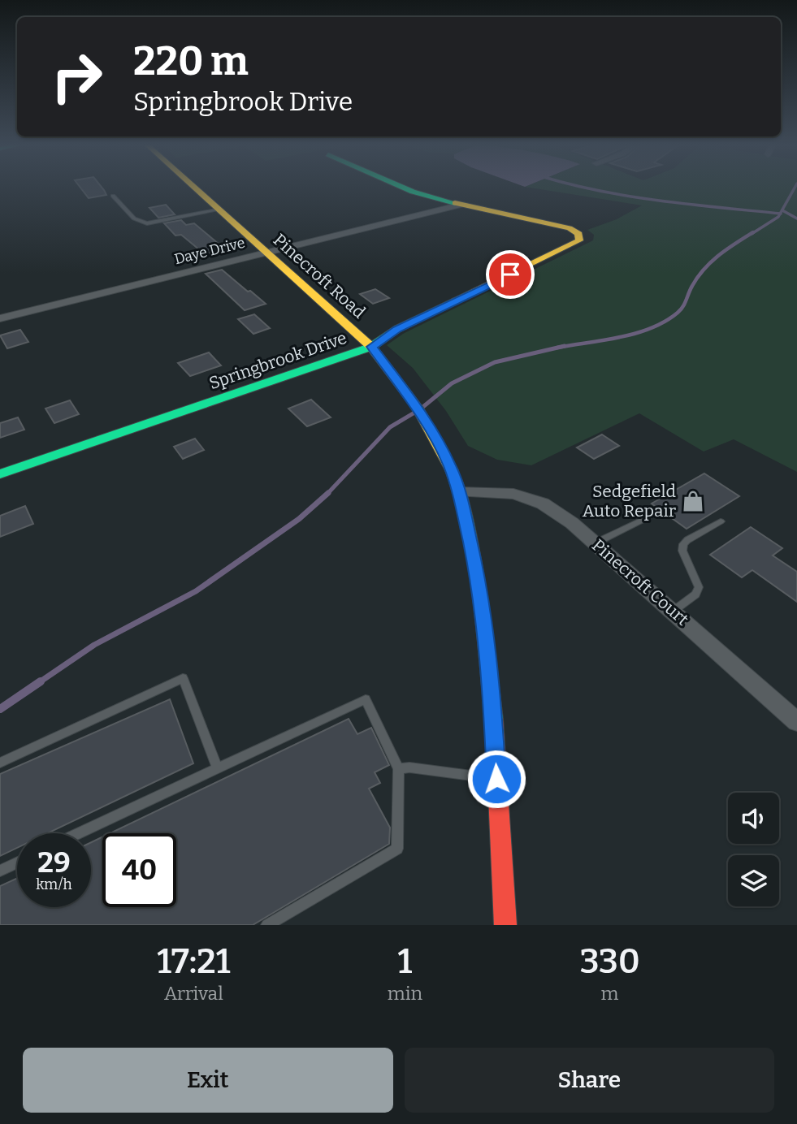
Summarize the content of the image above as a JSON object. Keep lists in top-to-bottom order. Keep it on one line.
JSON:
{"streets":{"street":["Daye Drive","Pinecroft Road","Springbrook Drive","Pinecroft Court"]},"crossings":[["Daye Drive","Pinecroft Road"],["Daye Drive","Springbrook Drive"],["Pinecroft Road","Springbrook Drive"],["Pinecroft Road","Pinecroft Court"]],"places":{"shop":["Sedgefield Auto Repair"]},"page":{"turn":["220 m","Springbrook Drive"],"speed":"29 km/h","limit":"40","eta":["17:21","Arrival","1","min","330","m"],"buttons":["Exit","Share"]}}
